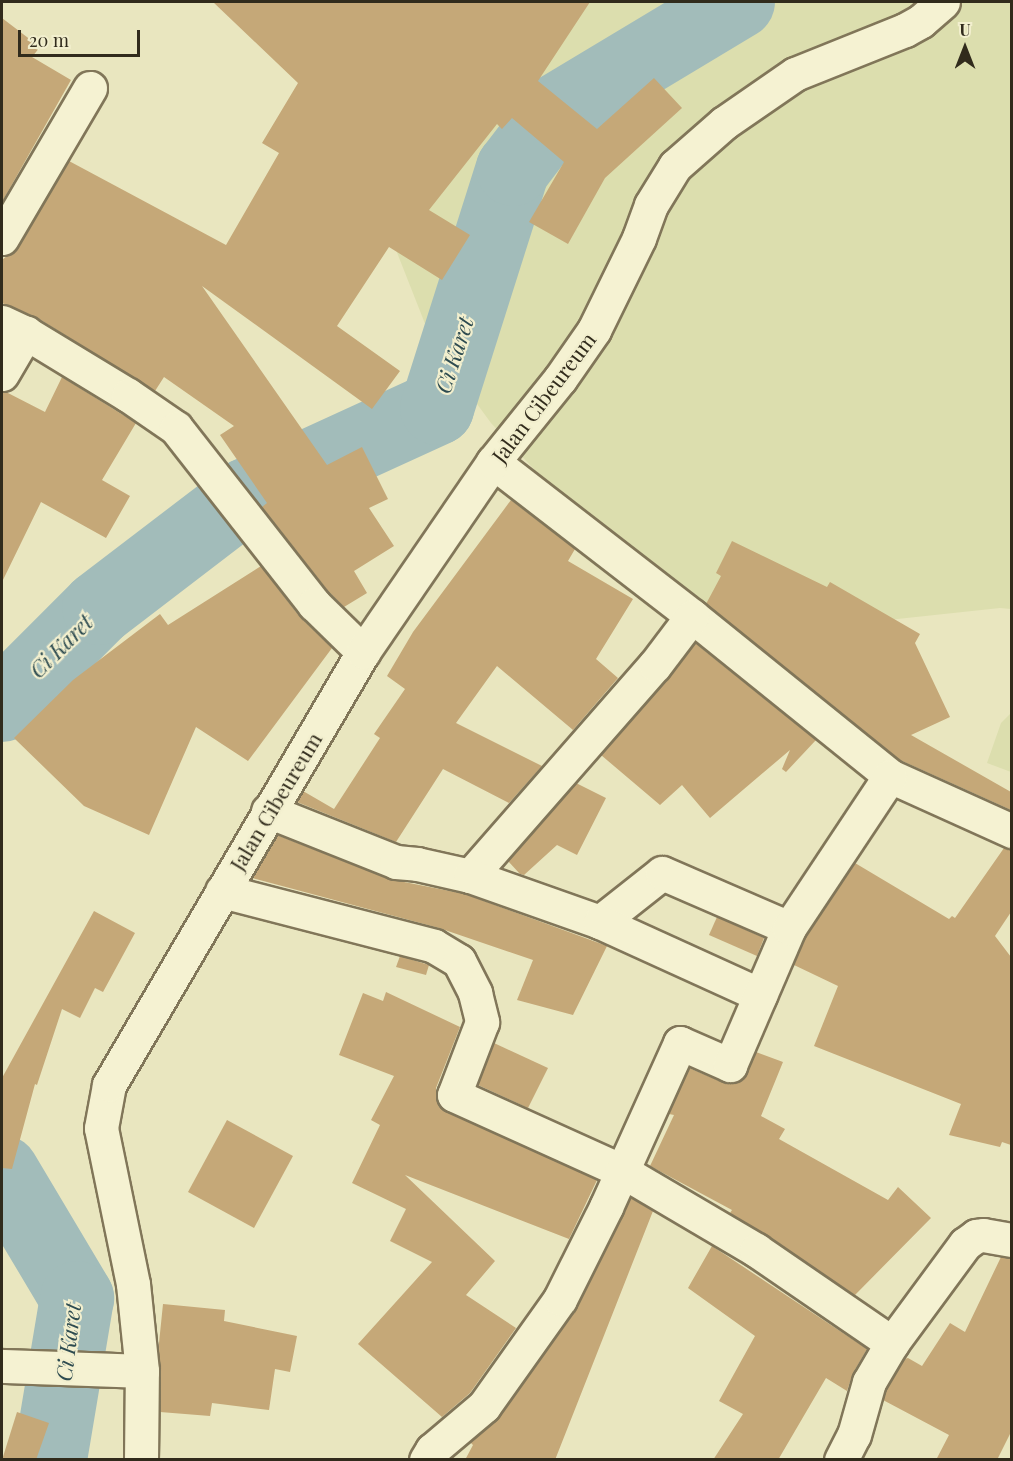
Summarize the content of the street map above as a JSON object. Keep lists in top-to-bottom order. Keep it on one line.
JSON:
{"streets":{"street":["Jalan Cibeureum"]},"water":["Ci Karet"],"scale_bar":"20 m","north":"top"}
